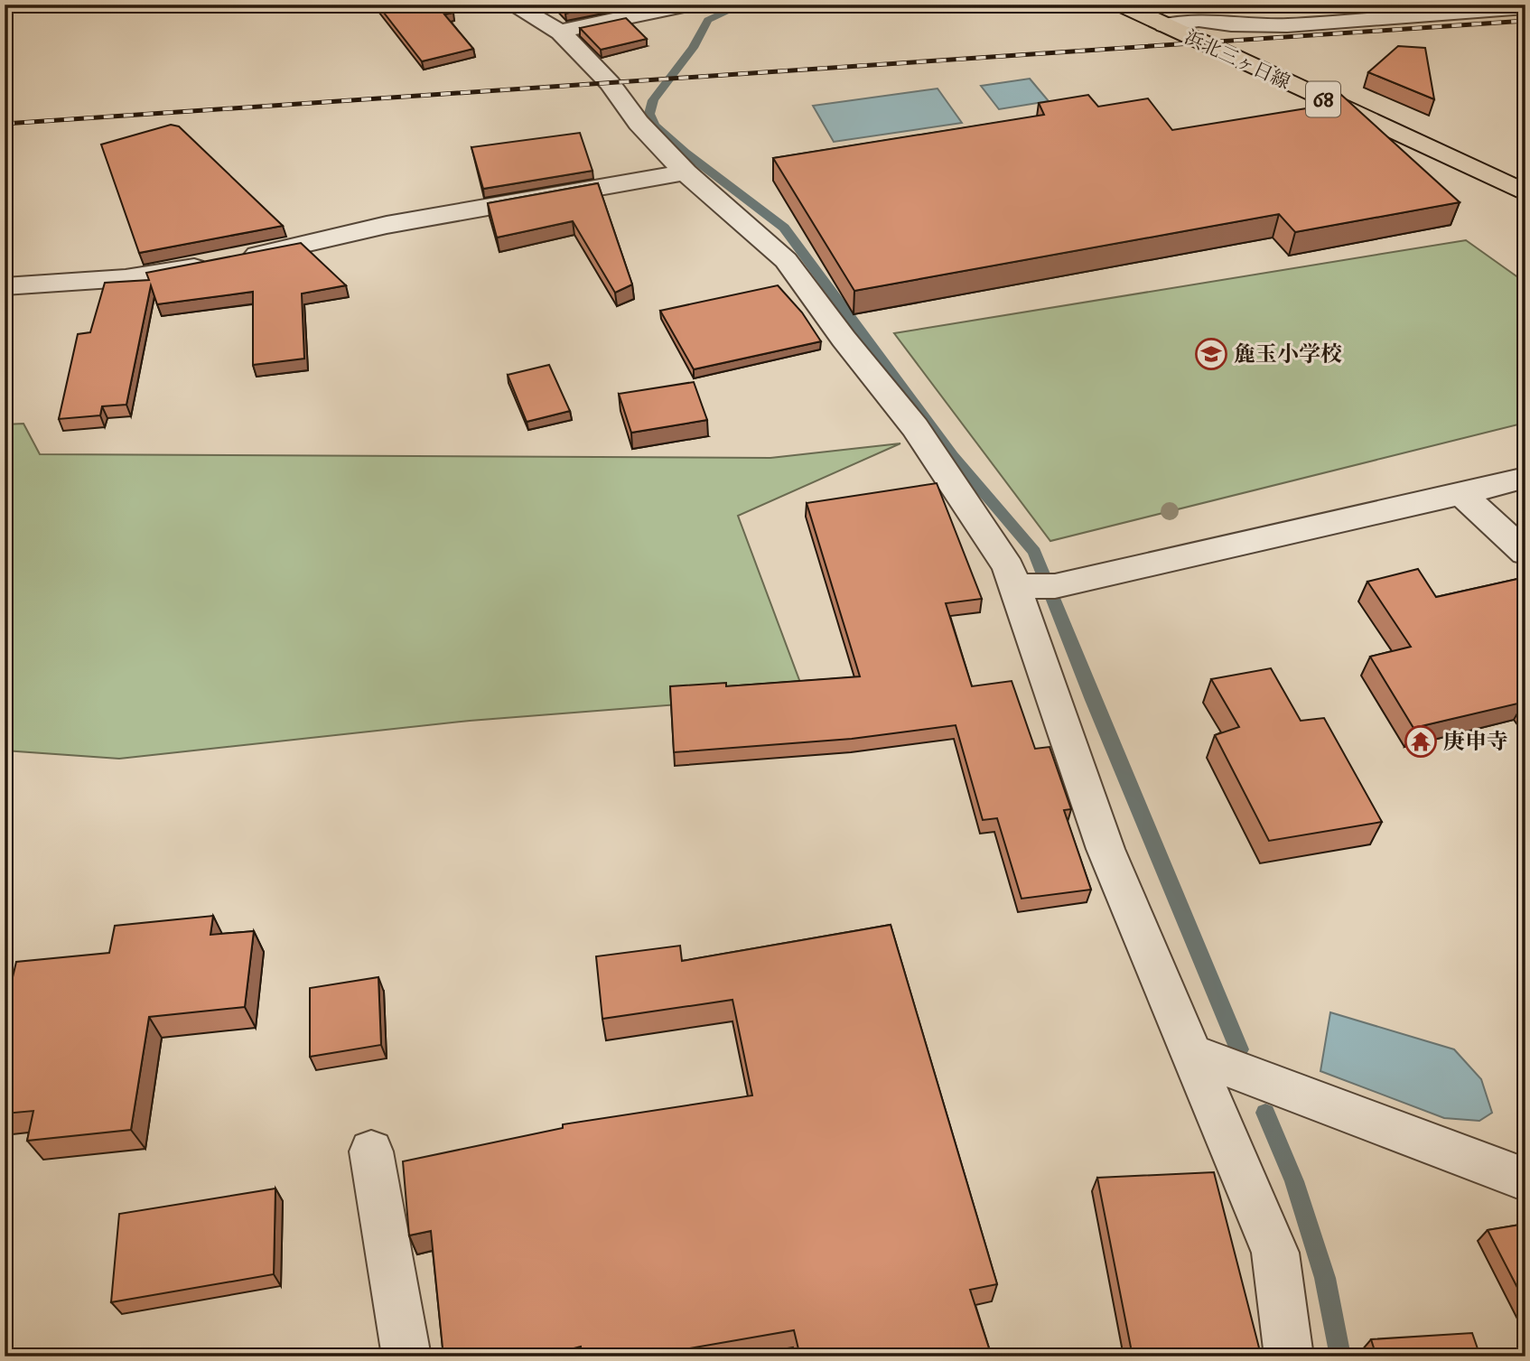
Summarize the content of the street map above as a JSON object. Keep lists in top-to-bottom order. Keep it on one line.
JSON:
{"streets":{"main road":["浜北三ヶ日線","68"]},"places":{"school or university":["麁玉小学校"],"temple":["庚申寺"]}}
